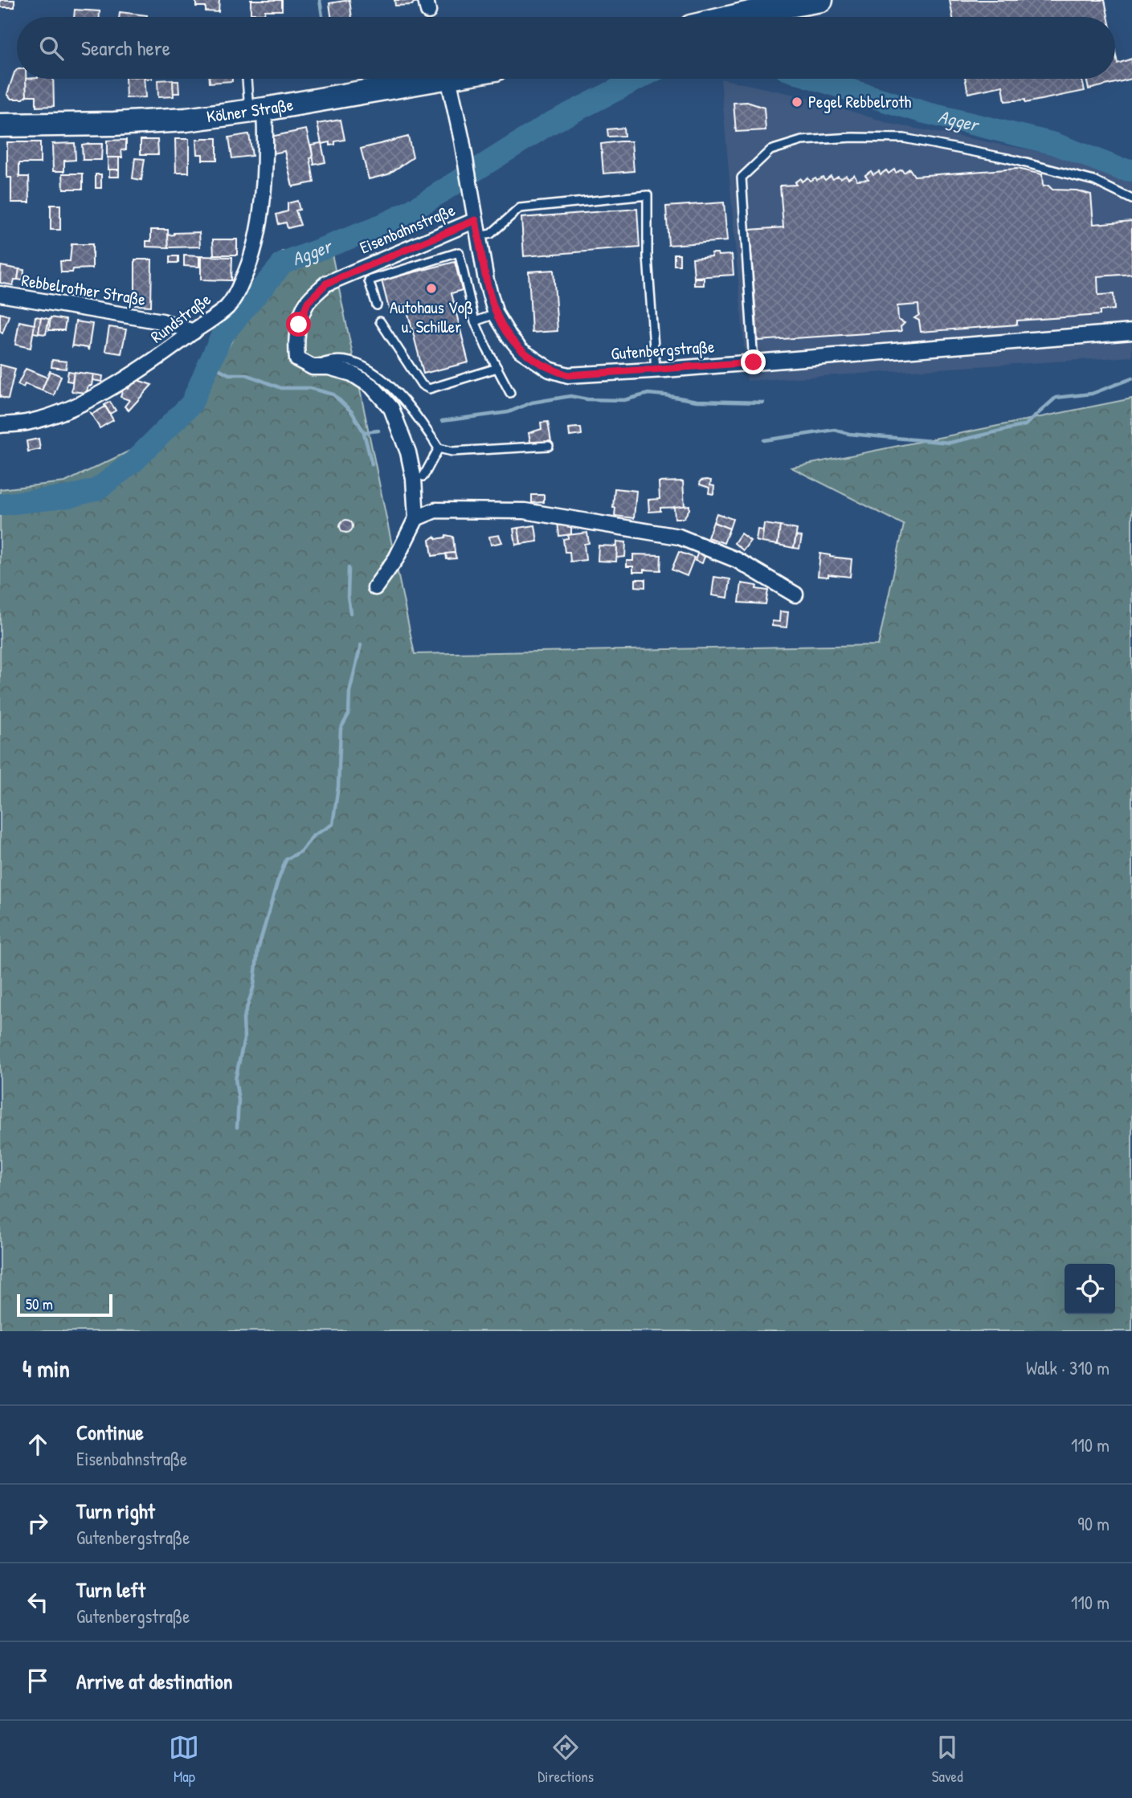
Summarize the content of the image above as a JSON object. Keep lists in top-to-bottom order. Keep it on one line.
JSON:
{"streets":{"main road":["Kölner Straße"],"street":["Eisenbahnstraße","Rebbelrother Straße","Rundstraße","Gutenbergstraße"]},"crossings":[["Kölner Straße","Rundstraße"],["Eisenbahnstraße","Gutenbergstraße"],["Rebbelrother Straße","Rundstraße"]],"water":["Agger"],"places":["Pegel Rebbelroth","Autohaus Voß u. Schiller"],"scale_bar":"50 m","page":{"search":"Search here","scale":"50 m","heading":["4 min","Walk · 310 m"],"list":[["Continue","Eisenbahnstraße","110 m"],["Turn right","Gutenbergstraße","90 m"],["Turn left","Gutenbergstraße","110 m"],"Arrive at destination"],"nav":["Map","Directions","Saved"]}}
